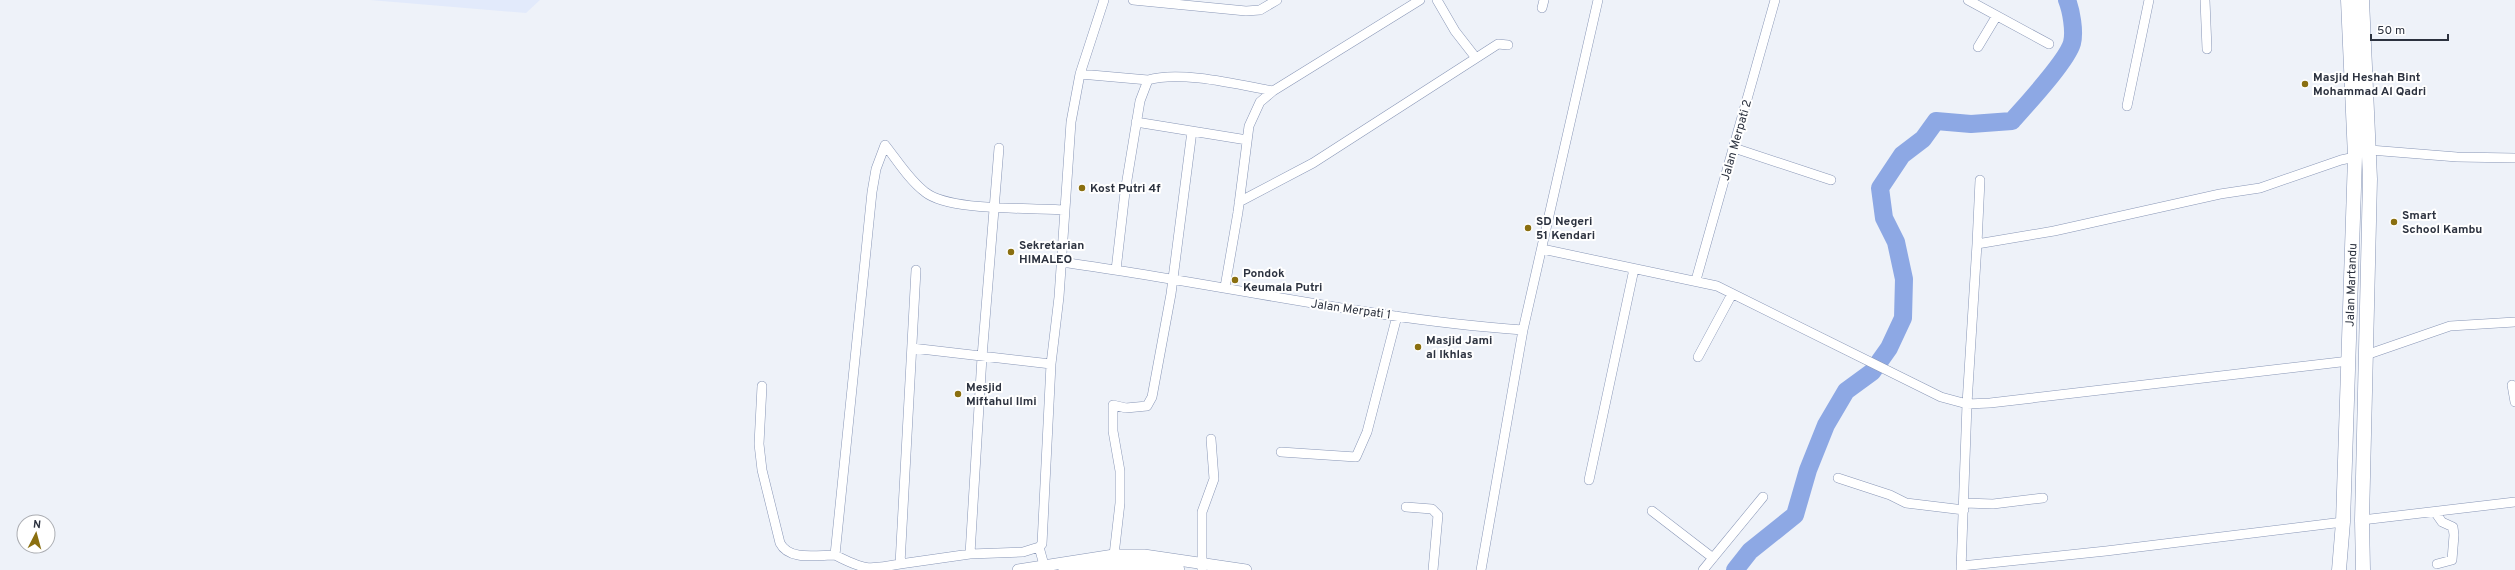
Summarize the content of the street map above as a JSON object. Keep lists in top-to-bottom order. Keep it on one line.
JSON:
{"streets":{"highway":["Jalan Martandu"],"street":["Jalan Merpati 2","Jalan Merpati 1"]},"places":["Masjid Heshah Bint Mohammad Al Qadri","Kost Putri 4f","Smart School Kambu","SD Negeri 51 Kendari","Sekretarian HIMALEO","Pondok Keumala Putri","Masjid Jami al Ikhlas","Mesjid Miftahul Ilmi"],"scale_bar":"50 m","north":"top"}
